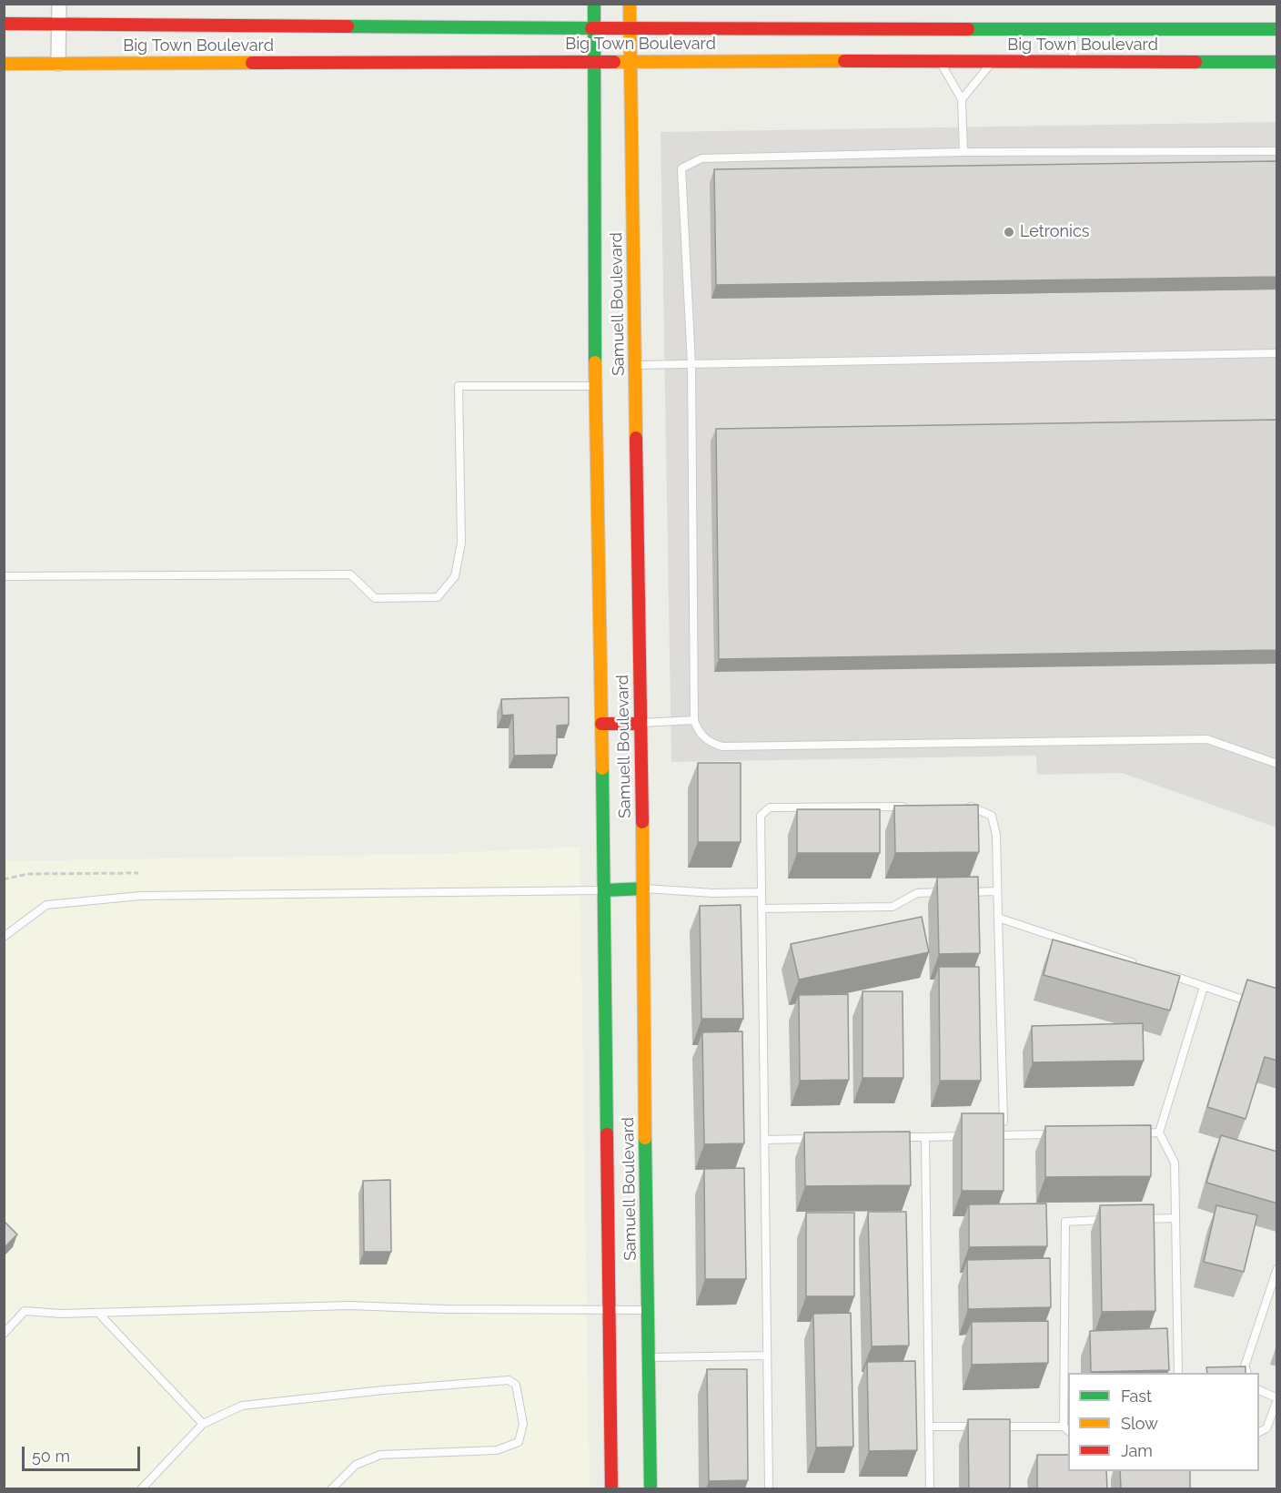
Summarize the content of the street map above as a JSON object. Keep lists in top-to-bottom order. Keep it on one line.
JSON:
{"streets":{"main road":["Big Town Boulevard","Samuell Boulevard"]},"crossings":[["Big Town Boulevard","Samuell Boulevard"]],"places":["Letronics"],"legend":["Fast","Slow","Jam"],"scale_bar":"50 m"}
